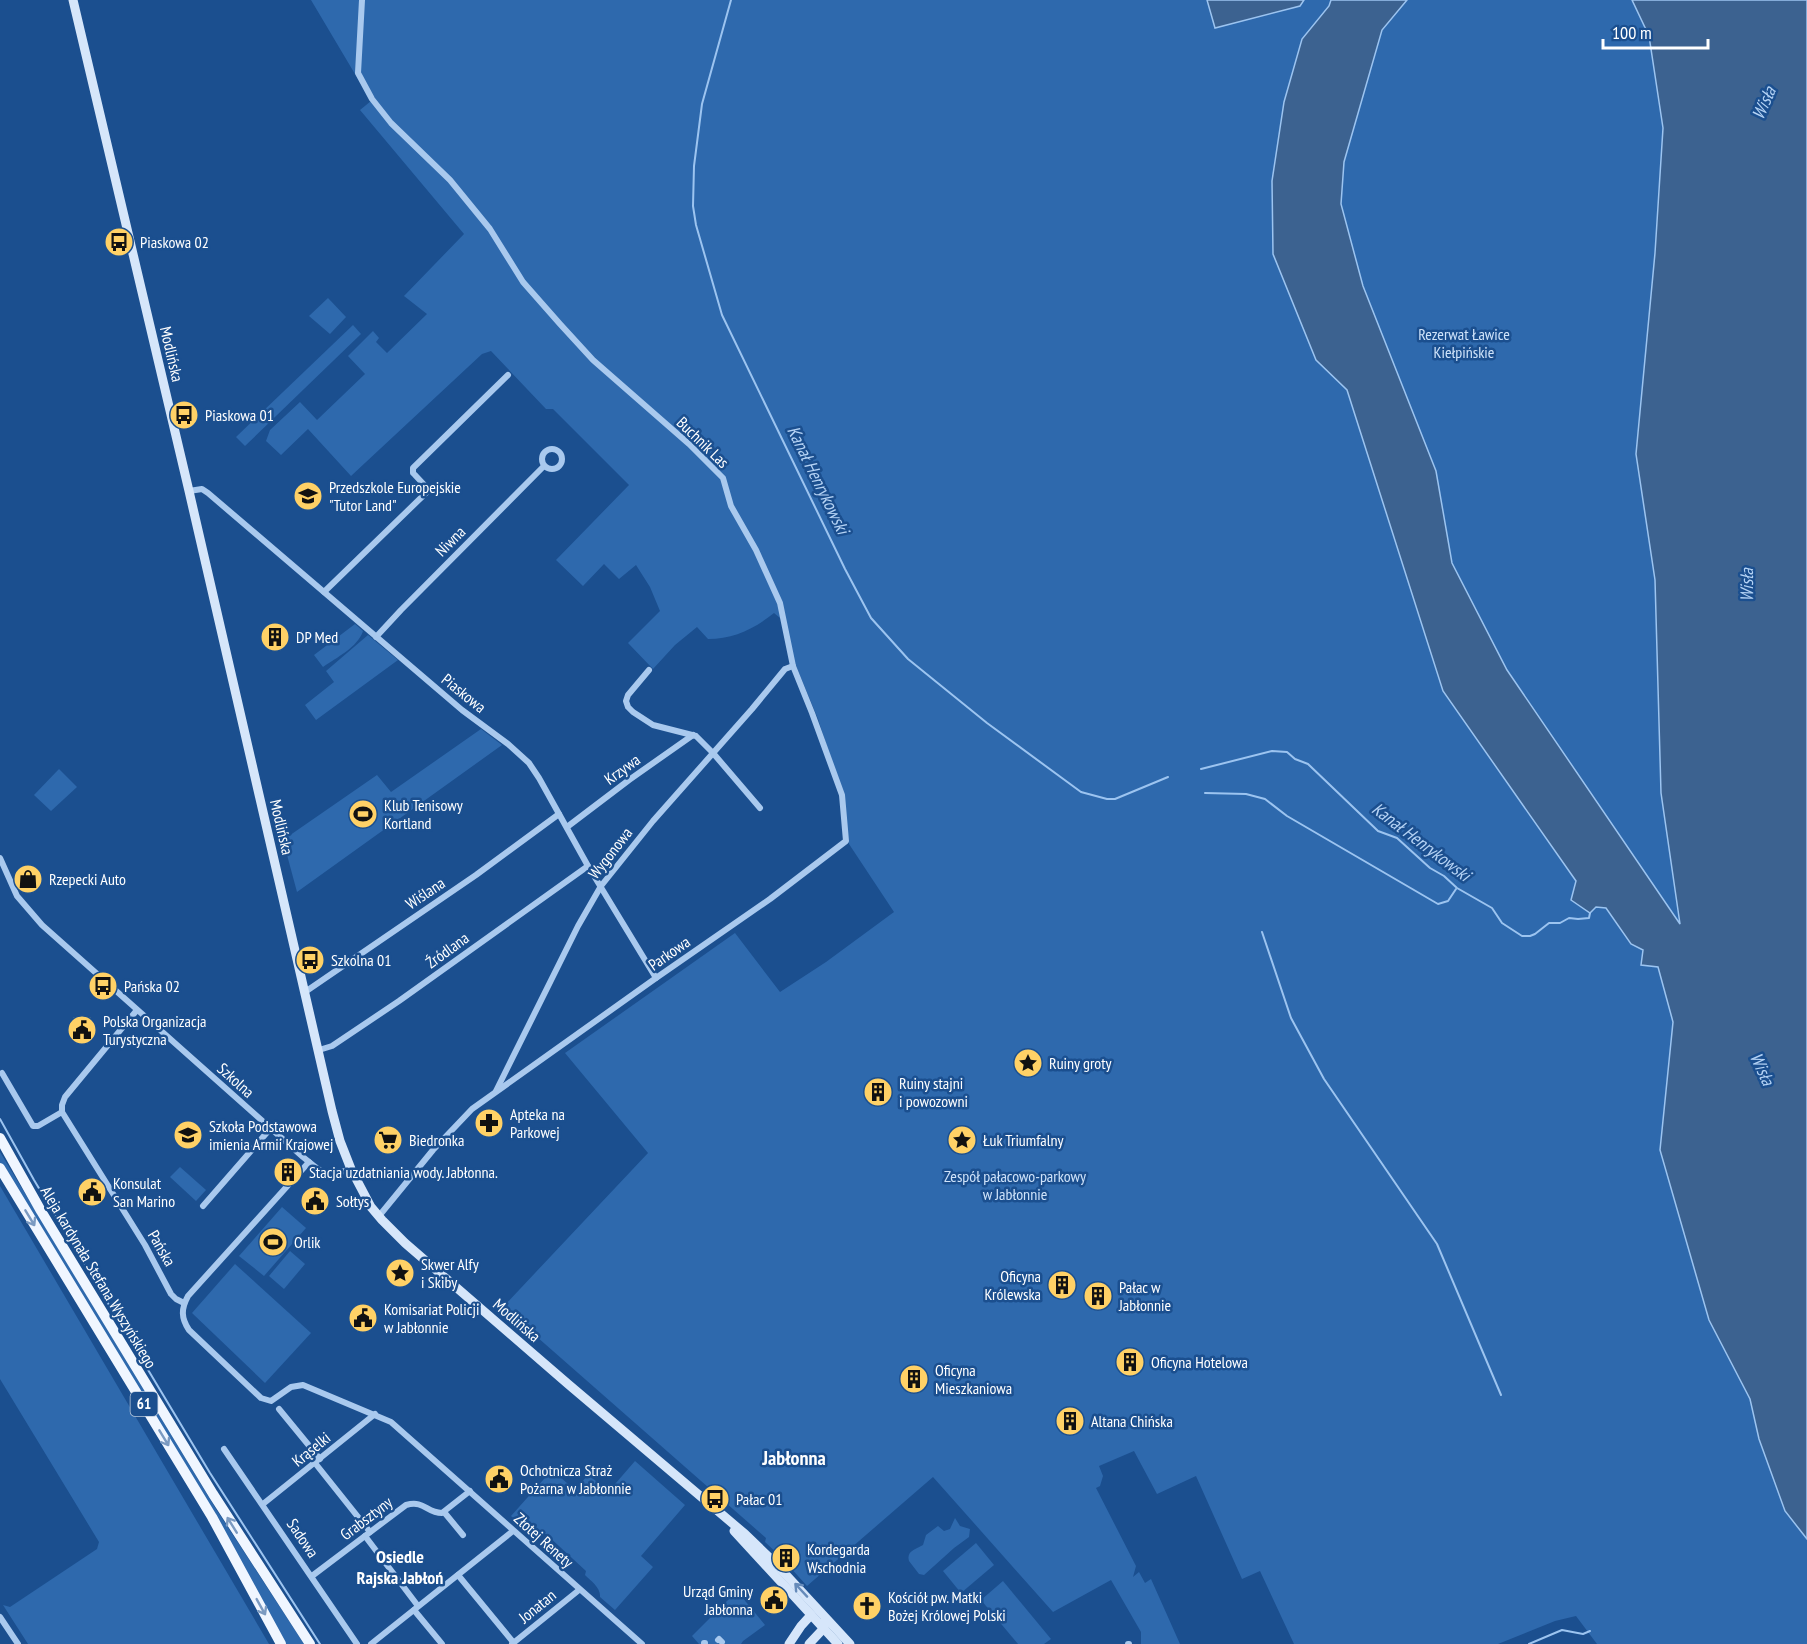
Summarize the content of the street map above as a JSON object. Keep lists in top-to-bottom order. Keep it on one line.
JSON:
{"streets":{"main road":["Modlińska","Aleja kardynała Stefana Wyszyńskiego","61"],"street":["Buchnik Las","Niwna","Piaskowa","Krzywa","Wygonowa","Wiślana","Źródlana","Parkowa","Szkolna","Pańska","Krąselki","Grabsztyny","Sadowa","Złotej Renety","Jonatan"]},"crossings":[["Modlińska","Piaskowa"],["Modlińska","Wiślana"],["Modlińska","Źródlana"],["Modlińska","Parkowa"],["Modlińska","Szkolna"],["Buchnik Las","Wygonowa"],["Buchnik Las","Parkowa"],["Niwna","Piaskowa"],["Piaskowa","Krzywa"],["Piaskowa","Wygonowa"],["Piaskowa","Wiślana"],["Piaskowa","Źródlana"],["Piaskowa","Parkowa"],["Wygonowa","Parkowa"],["Pańska","Złotej Renety"],["Krąselki","Sadowa"],["Krąselki","Złotej Renety"],["Grabsztyny","Sadowa"],["Złotej Renety","Jonatan"]],"districts":["Jabłonna","Osiedle Rajska Jabłoń"],"water":["Wisła","Kanał Henrykowski"],"parks":["Rezerwat Ławice Kiełpińskie","Zespół pałacowo-parkowy w Jabłonnie"],"places":{"bus stop":["Piaskowa 02","Piaskowa 01","Szkolna 01","Pańska 02","Pałac 01"],"school or university":["Przedszkole Europejskie \"Tutor Land\"","Szkoła Podstawowa imienia Armii Krajowej"],"building":["DP Med","Ruiny stajni i powozowni","Stacja uzdatniania wody. Jabłonna.","Oficyna Królewska","Pałac w Jabłonnie","Oficyna Hotelowa","Oficyna Mieszkaniowa","Altana Chińska","Kordegarda Wschodnia"],"sports":["Klub Tenisowy Kortland","Orlik"],"shop":["Rzepecki Auto"],"public building":["Polska Organizacja Turystyczna","Konsulat San Marino","Sołtys","Komisariat Policji w Jabłonnie","Ochotnicza Straż Pożarna w Jabłonnie","Urząd Gminy Jabłonna"],"place":["Ruiny groty","Łuk Triumfalny","Skwer Alfy i Skiby"],"pharmacy":["Apteka na Parkowej"],"supermarket":["Biedronka"],"church":["Kościół pw. Matki Bożej Królowej Polski"]},"scale_bar":"100 m"}
